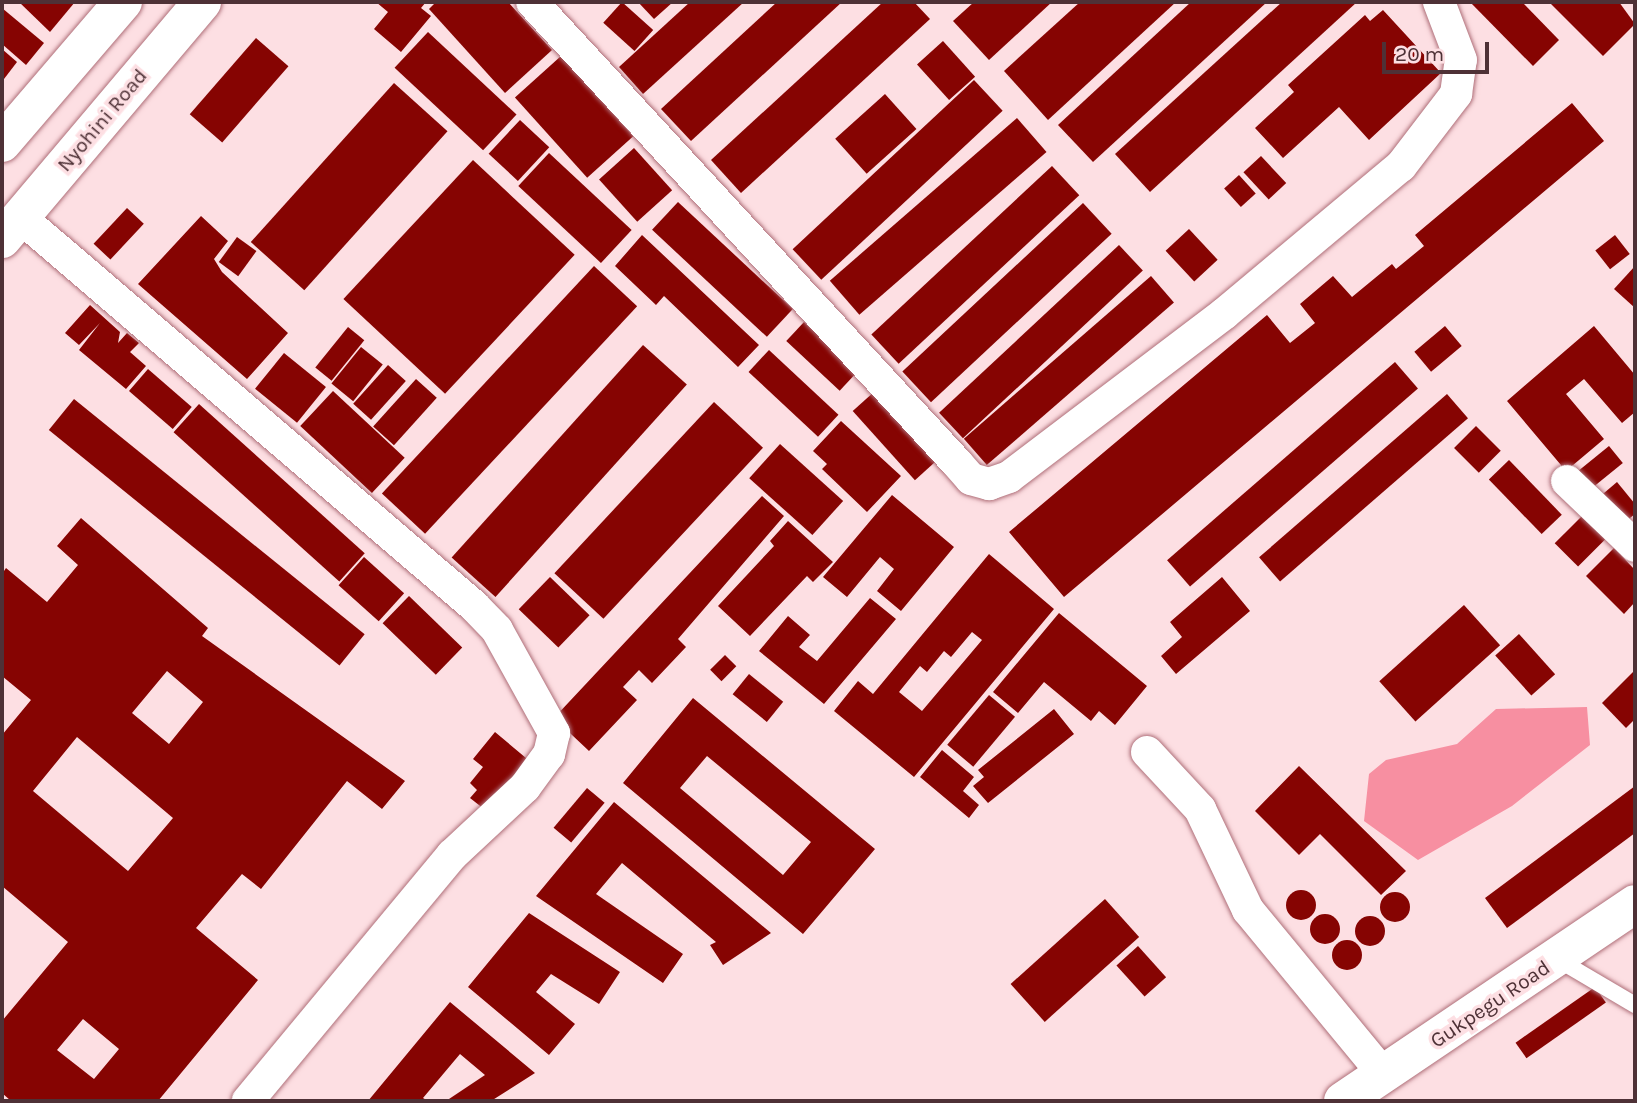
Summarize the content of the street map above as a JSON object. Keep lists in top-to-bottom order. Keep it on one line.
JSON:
{"streets":{"main road":["Nyohini Road","Gukpegu Road"]},"scale_bar":"20 m"}
